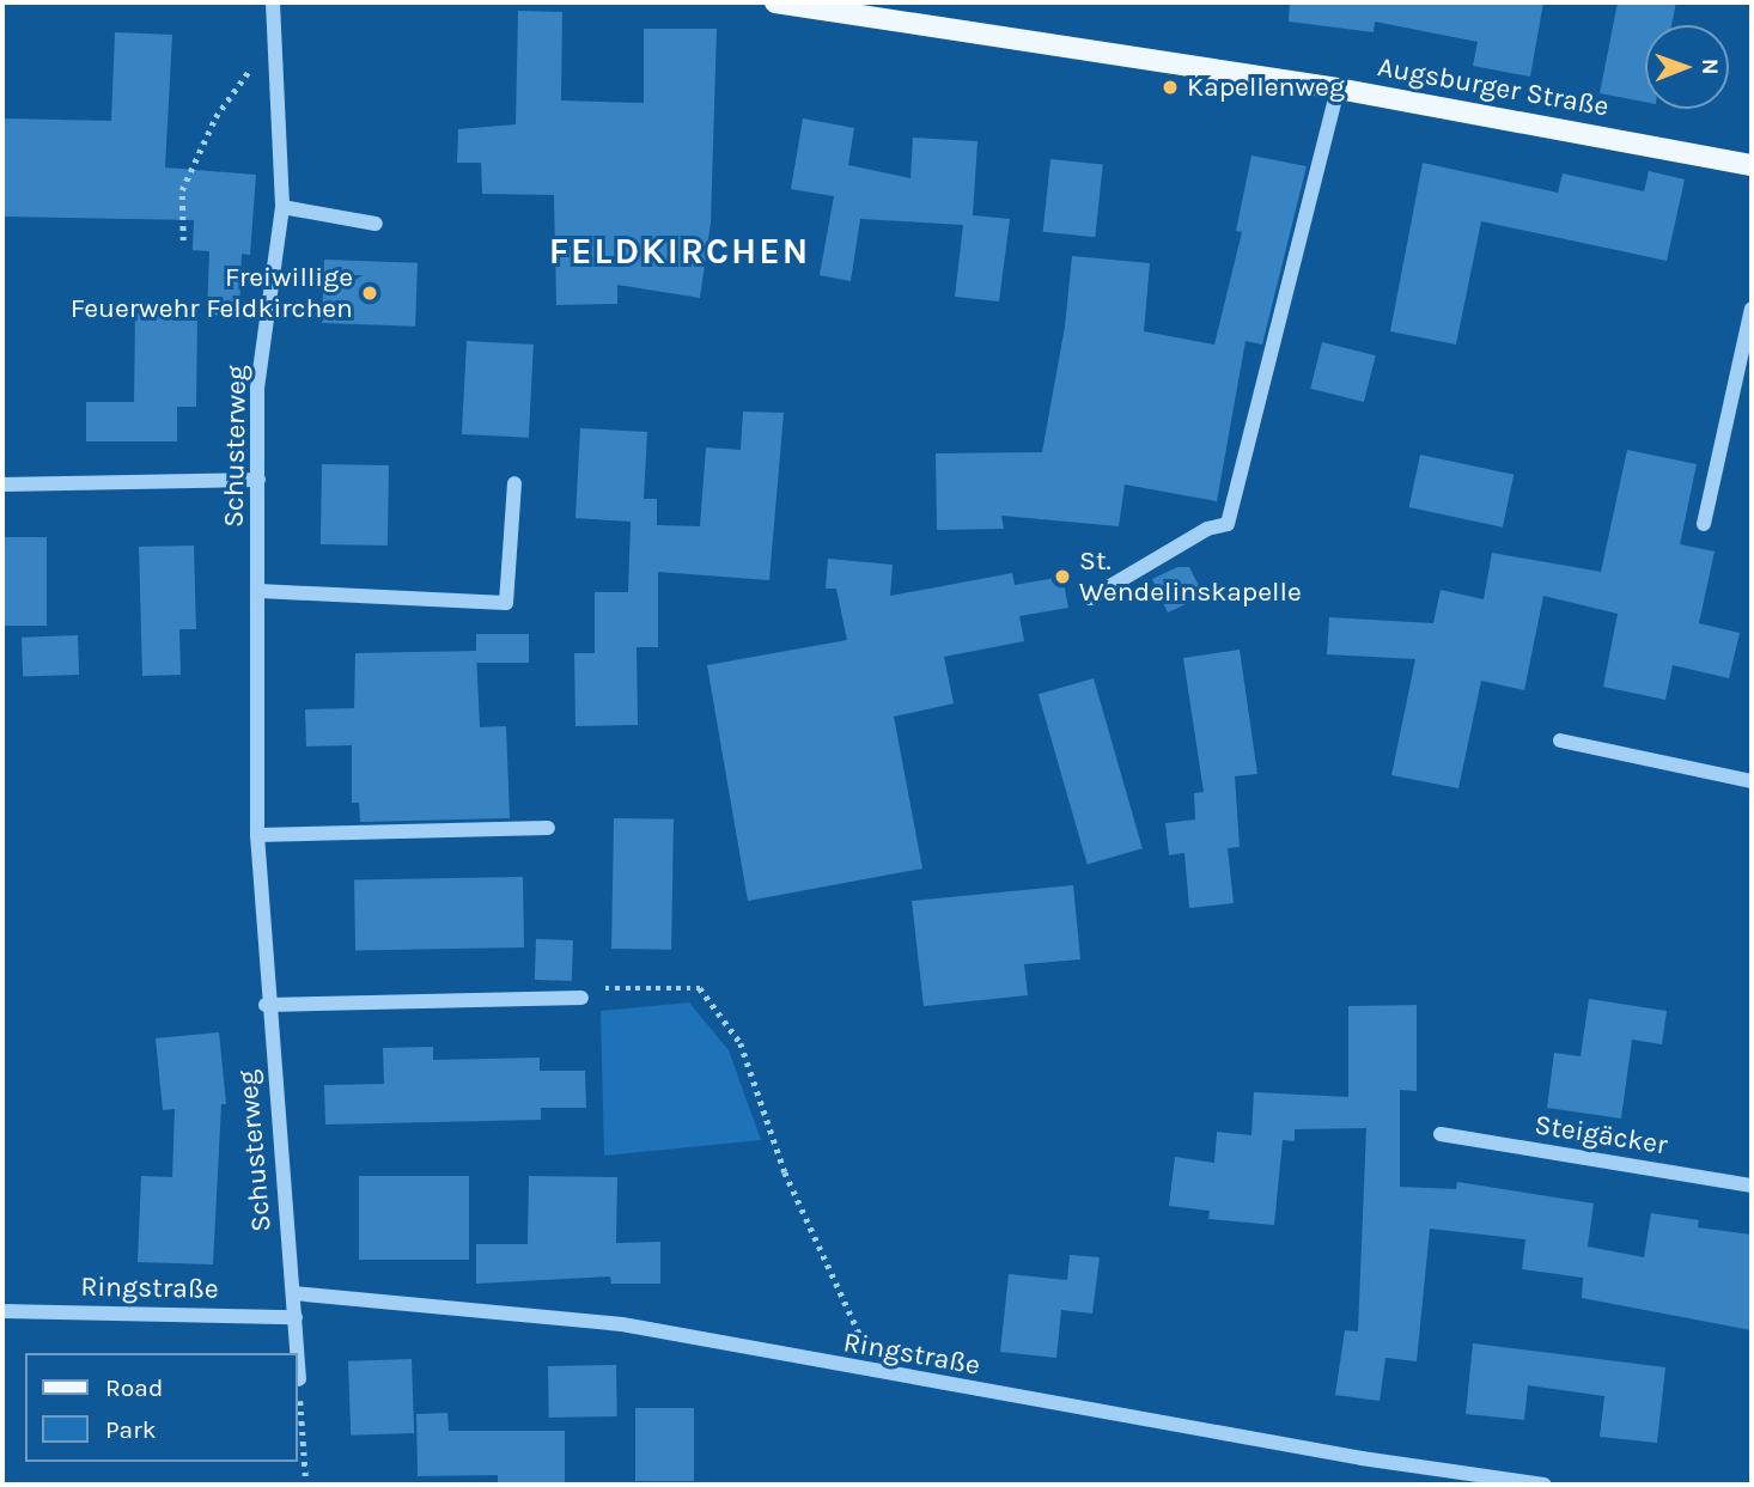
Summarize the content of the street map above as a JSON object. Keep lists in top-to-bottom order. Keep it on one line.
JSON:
{"streets":{"main road":["Augsburger Straße"],"street":["Schusterweg","Steigäcker","Ringstraße"]},"crossings":[["Schusterweg","Ringstraße"]],"districts":["FELDKIRCHEN"],"places":["Kapellenweg","Freiwillige Feuerwehr Feldkirchen","St. Wendelinskapelle"],"legend":["Road","Park"],"north":"right"}
